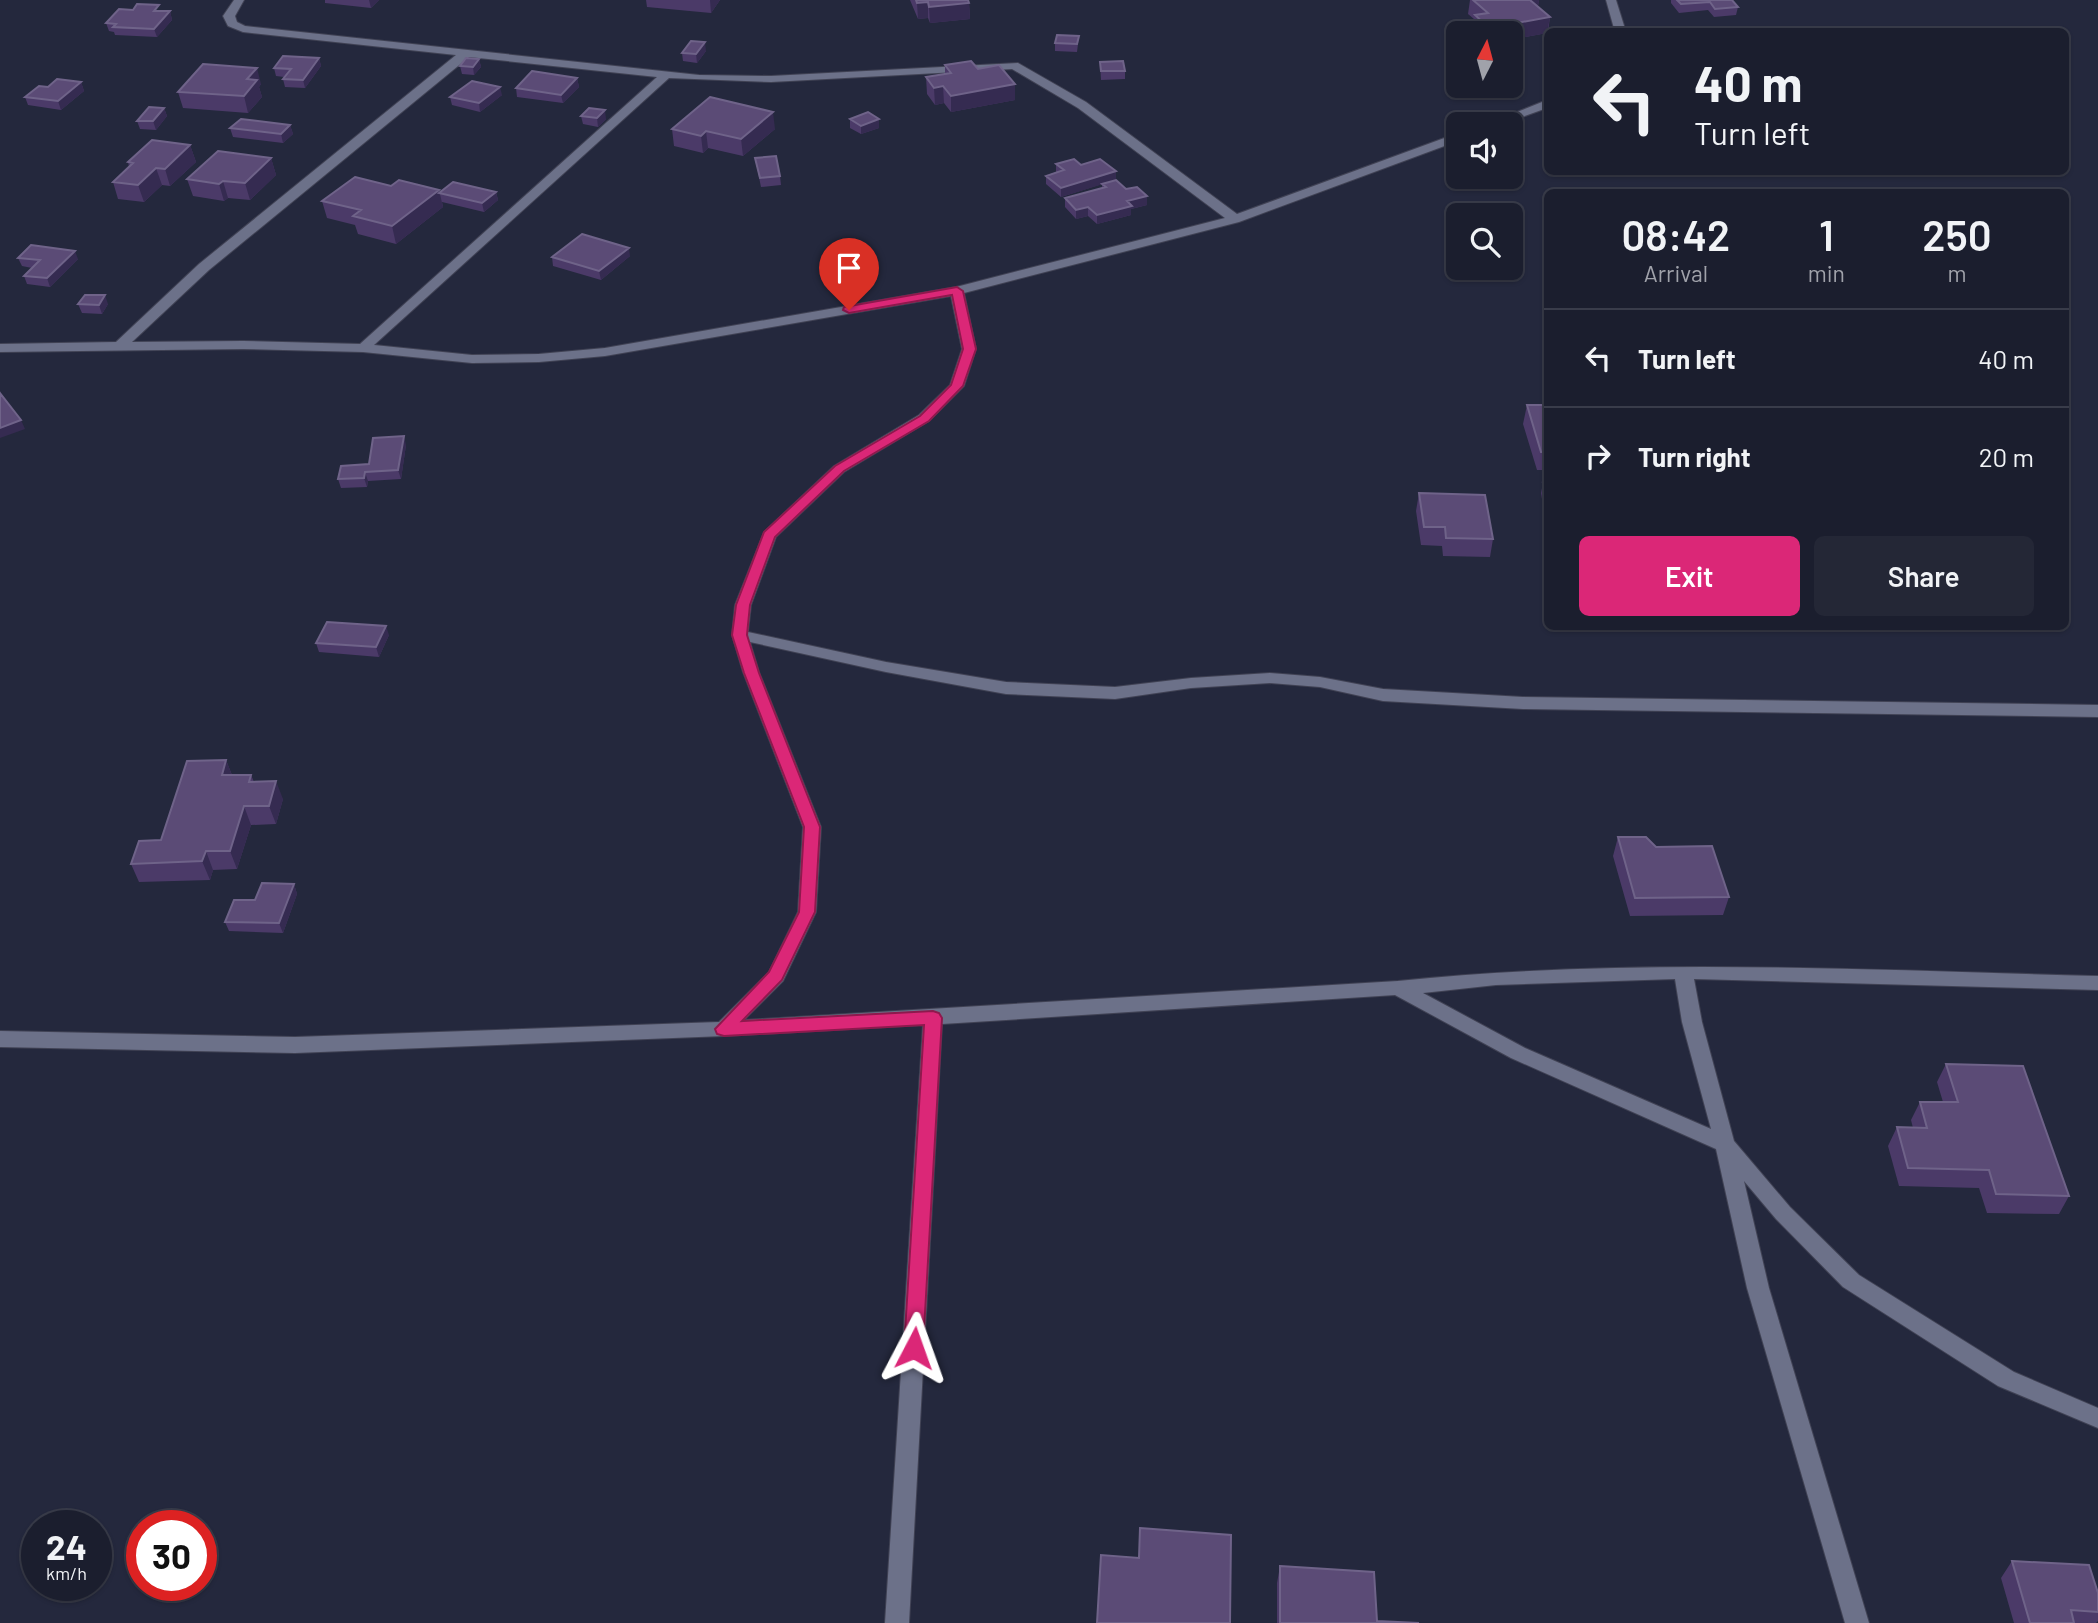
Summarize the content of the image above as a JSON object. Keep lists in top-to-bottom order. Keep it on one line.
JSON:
{"north":"top","page":{"turn":["40 m","Turn left"],"eta":["08:42","Arrival","1","min","250","m"],"list":[{"name":"Turn left","value":"40 m"},{"name":"Turn right","value":"20 m"}],"buttons":["Exit","Share"],"speed":"24 km/h","limit":"30"}}
